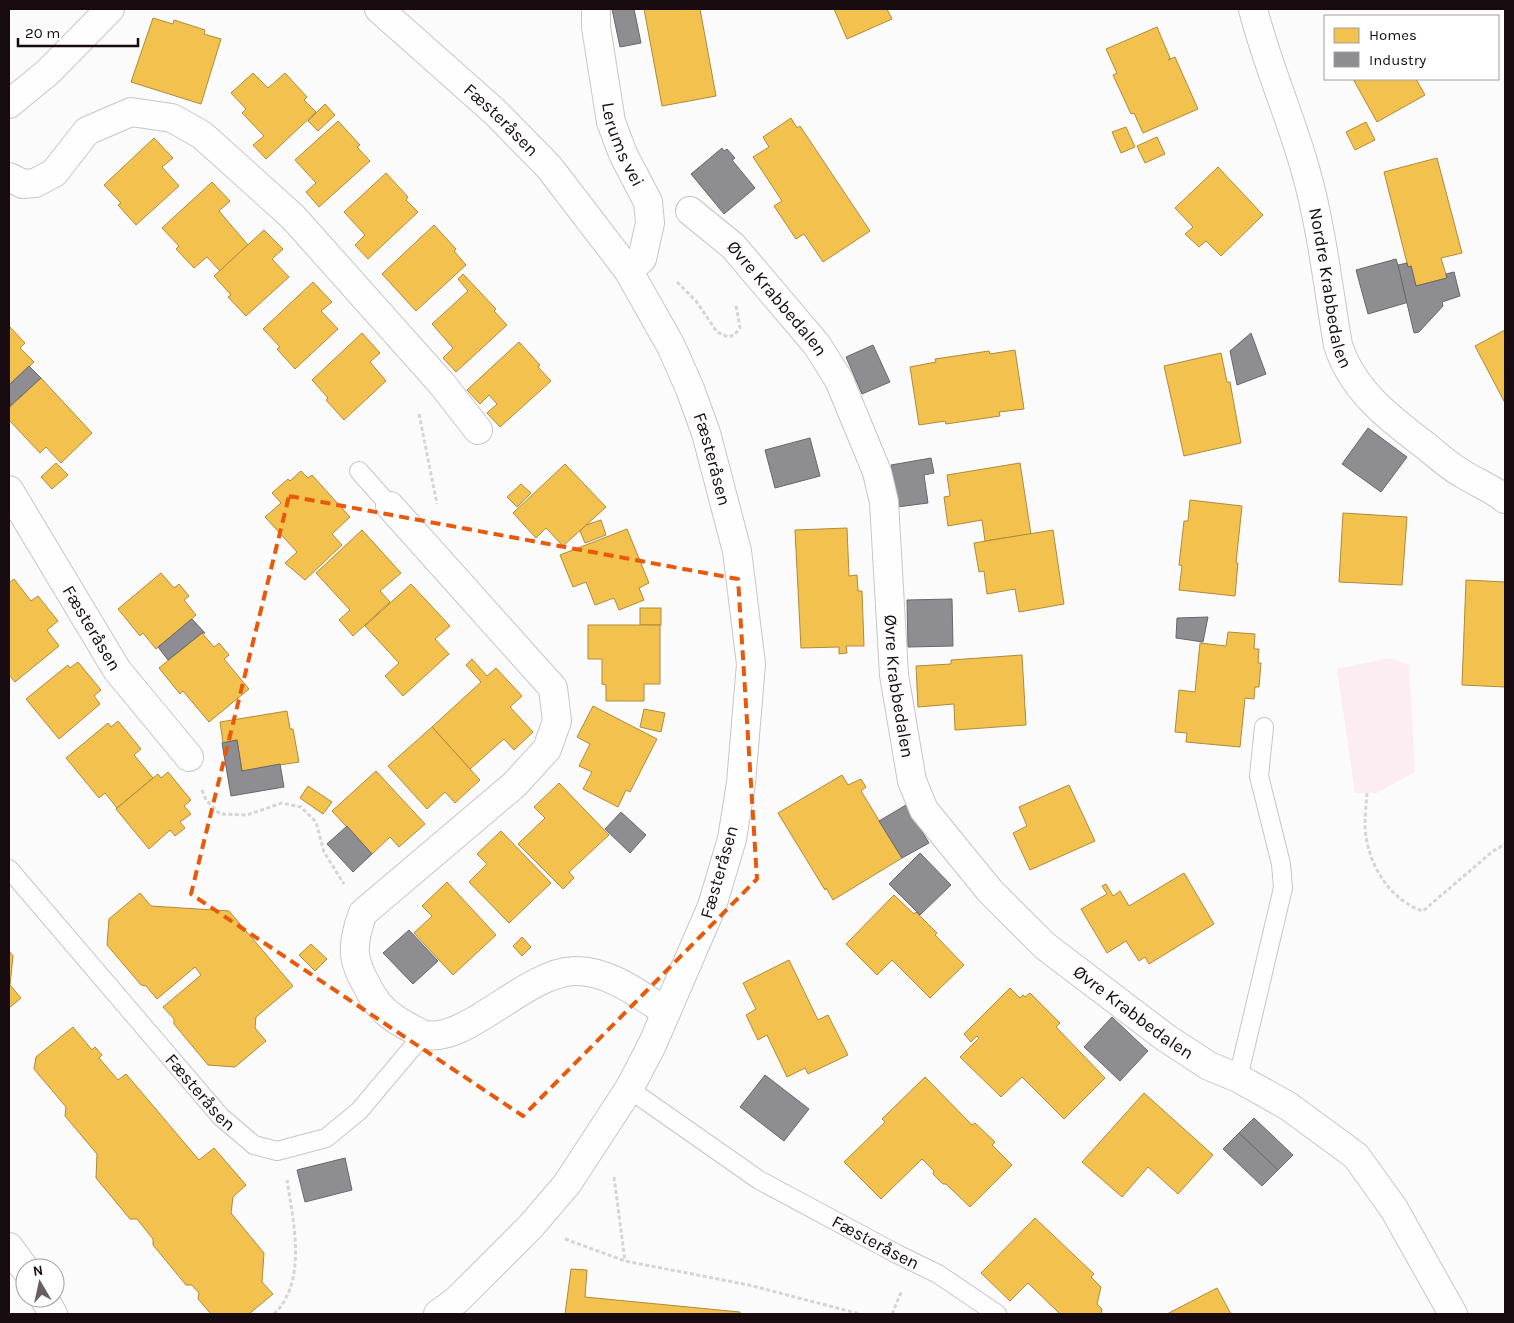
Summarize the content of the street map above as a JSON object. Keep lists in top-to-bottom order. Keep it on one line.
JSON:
{"streets":{"street":["Fæsteråsen","Lerums vei","Nordre Krabbedalen","Øvre Krabbedalen"]},"crossings":[["Fæsteråsen","Lerums vei"]],"legend":["Homes","Industry"],"scale_bar":"20 m","north":"top"}
